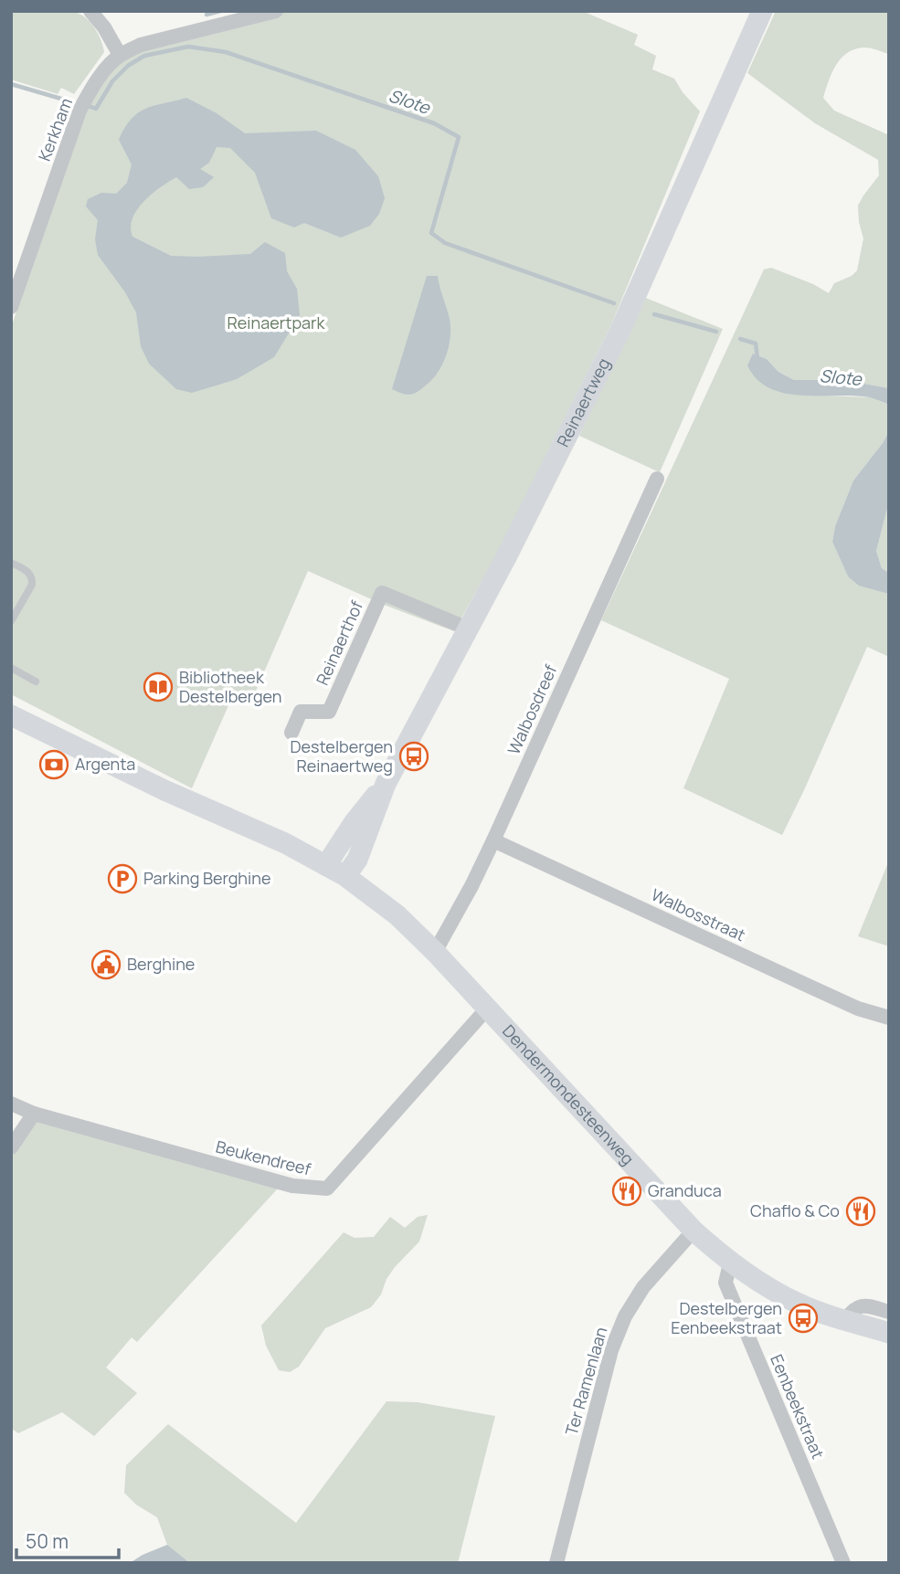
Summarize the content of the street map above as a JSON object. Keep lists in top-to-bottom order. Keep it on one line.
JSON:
{"streets":{"main road":["Reinaertweg","Dendermondesteenweg"],"street":["Kerkham","Reinaerthof","Walbosdreef","Walbosstraat","Beukendreef","Ter Ramenlaan","Eenbeekstraat"]},"crossings":[["Reinaertweg","Reinaerthof"],["Reinaertweg","Dendermondesteenweg"],["Walbosdreef","Walbosstraat"],["Walbosdreef","Dendermondesteenweg"],["Dendermondesteenweg","Beukendreef"],["Dendermondesteenweg","Ter Ramenlaan"],["Dendermondesteenweg","Eenbeekstraat"]],"water":["Slote"],"parks":["Reinaertpark"],"places":{"library":["Bibliotheek Destelbergen"],"bus stop":["Destelbergen Reinaertweg","Destelbergen Eenbeekstraat"],"bank":["Argenta"],"parking":["Parking Berghine"],"public building":["Berghine"],"restaurant":["Granduca","Chaflo & Co"]},"scale_bar":"50 m"}
